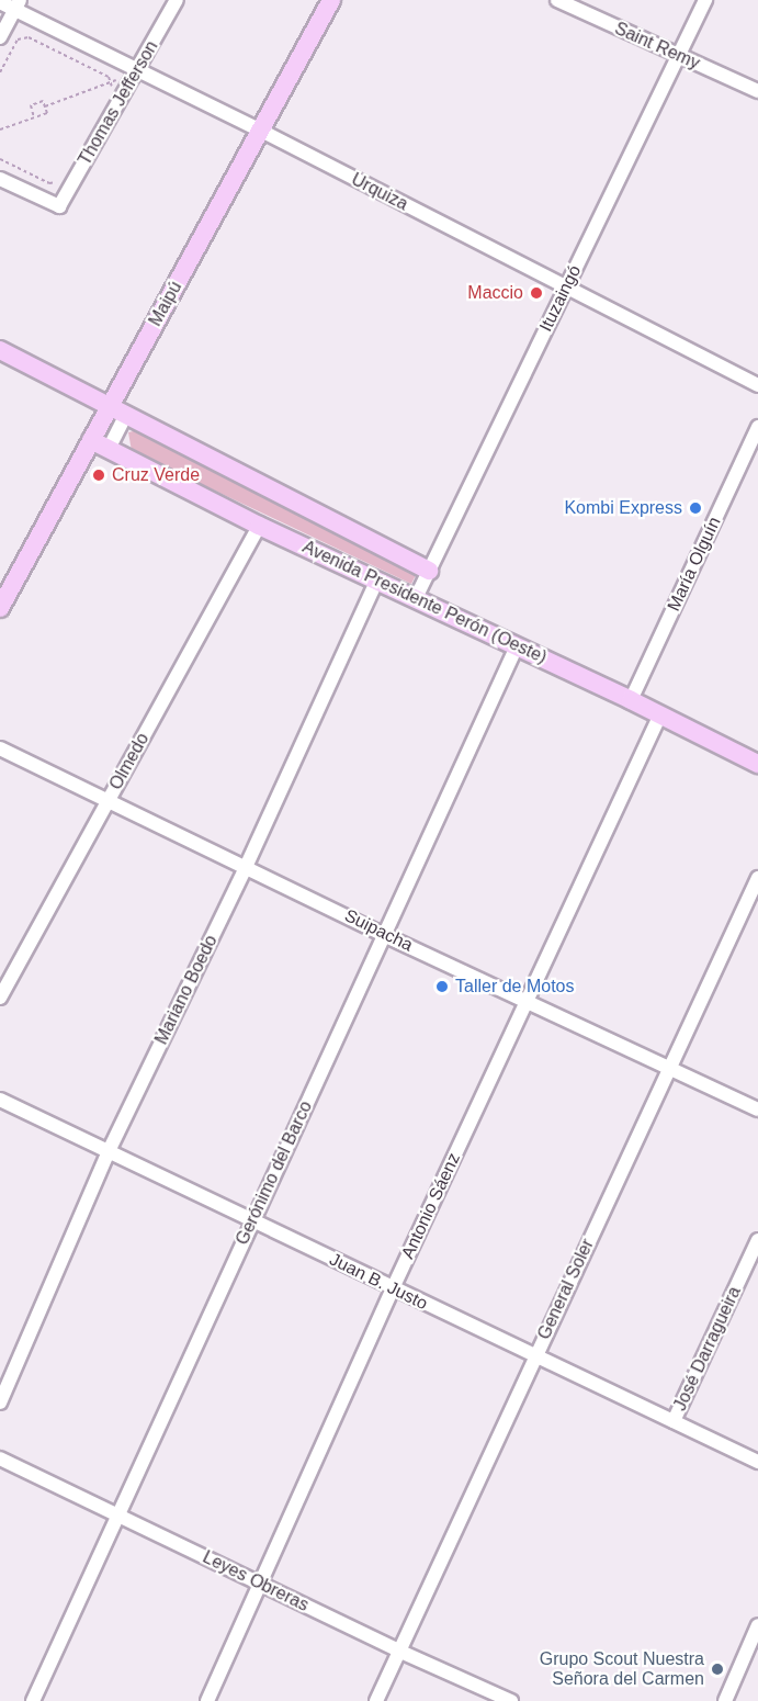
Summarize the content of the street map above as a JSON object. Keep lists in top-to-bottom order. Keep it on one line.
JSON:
{"streets":{"main road":["Maipú","Avenida Presidente Perón (Oeste)"],"street":["Saint Remy","Thomas Jefferson","Urquiza","Ituzaingó","María Olguín","Olmedo","Suipacha","Mariano Boedo","Gerónimo del Barco","Antonio Sáenz","Juan B. Justo","General Soler","José Darragueira","Leyes Obreras"]},"crossings":[["Saint Remy","Ituzaingó"],["Thomas Jefferson","Urquiza"],["Urquiza","Ituzaingó"],["Urquiza","Maipú"],["Ituzaingó","Avenida Presidente Perón (Oeste)"],["Maipú","Avenida Presidente Perón (Oeste)"],["María Olguín","Avenida Presidente Perón (Oeste)"],["Avenida Presidente Perón (Oeste)","Olmedo"],["Avenida Presidente Perón (Oeste)","Mariano Boedo"],["Avenida Presidente Perón (Oeste)","Gerónimo del Barco"],["Avenida Presidente Perón (Oeste)","Antonio Sáenz"],["Olmedo","Suipacha"],["Suipacha","Mariano Boedo"],["Suipacha","Gerónimo del Barco"],["Suipacha","Antonio Sáenz"],["Suipacha","General Soler"],["Mariano Boedo","Juan B. Justo"],["Gerónimo del Barco","Juan B. Justo"],["Gerónimo del Barco","Leyes Obreras"],["Antonio Sáenz","Juan B. Justo"],["Antonio Sáenz","Leyes Obreras"],["Juan B. Justo","General Soler"],["Juan B. Justo","José Darragueira"],["General Soler","Leyes Obreras"]],"places":["Maccio","Cruz Verde","Kombi Express","Taller de Motos","Grupo Scout Nuestra Señora del Carmen"]}
